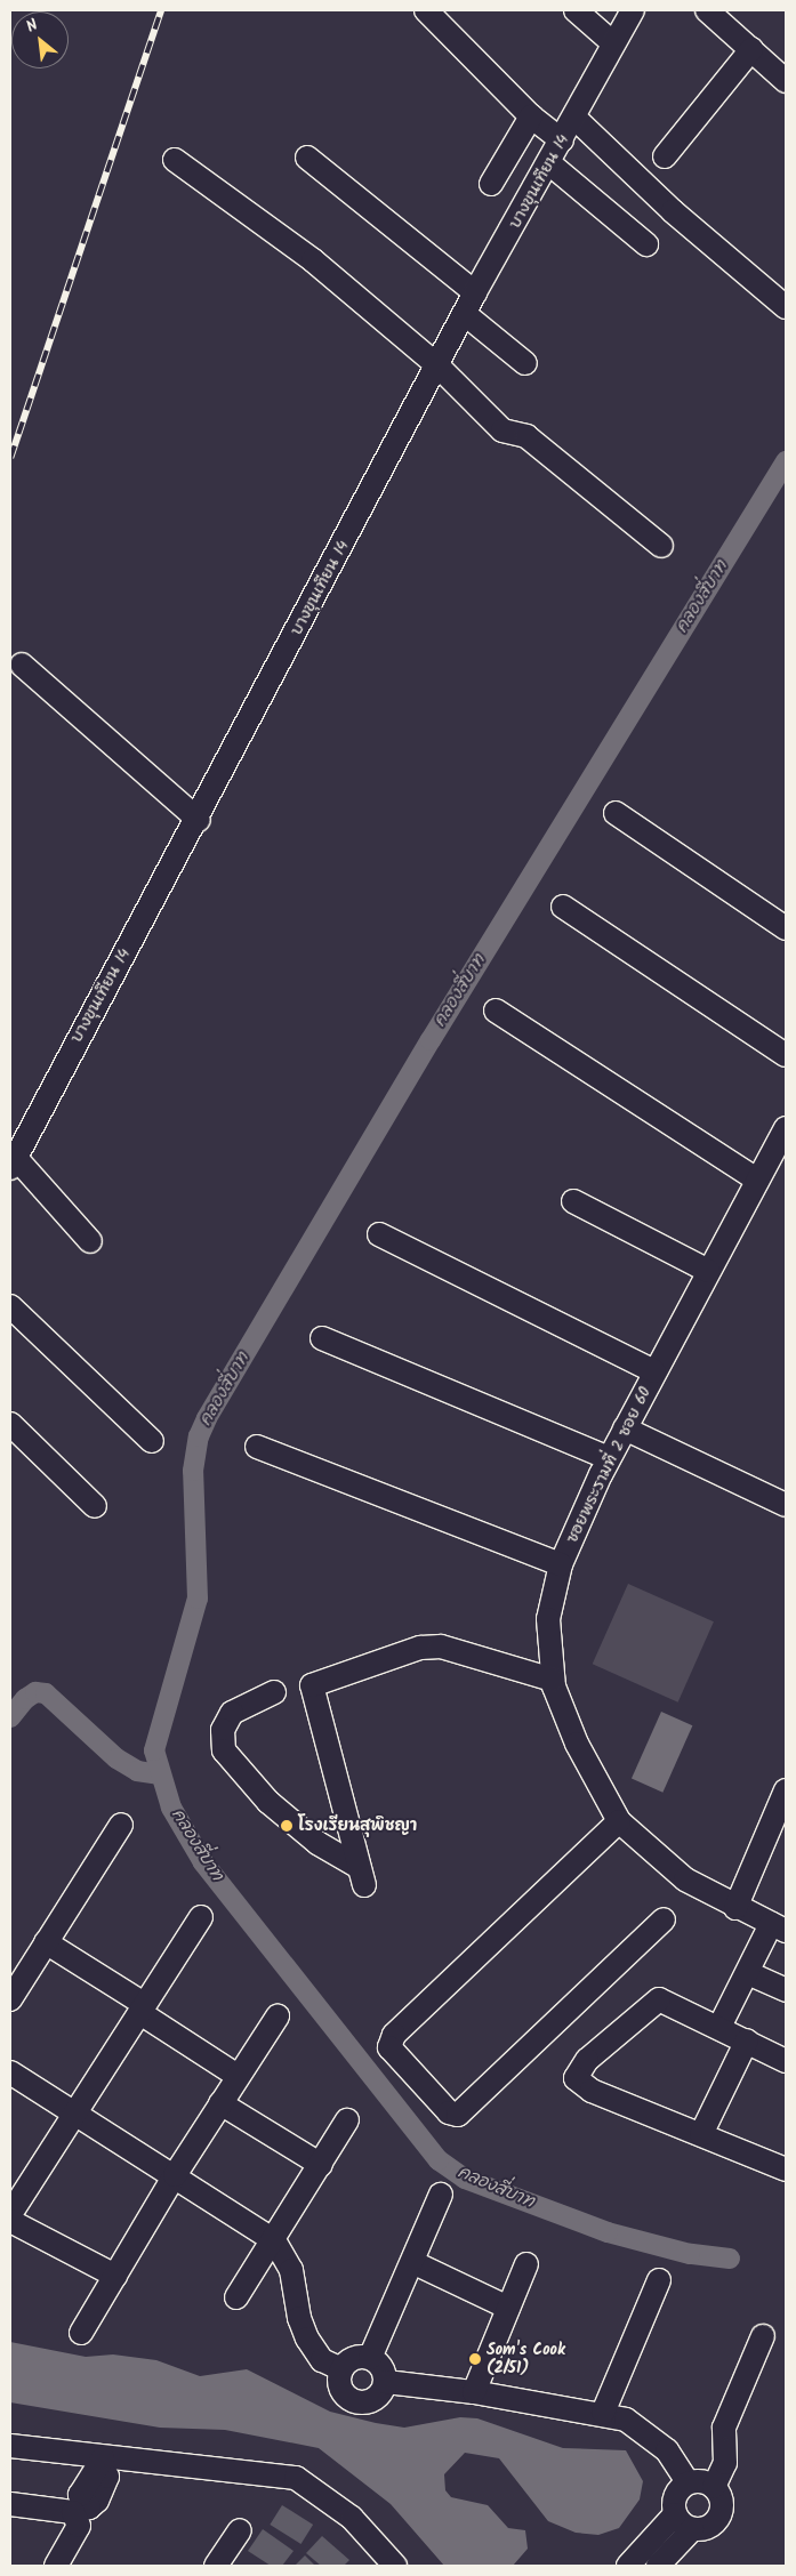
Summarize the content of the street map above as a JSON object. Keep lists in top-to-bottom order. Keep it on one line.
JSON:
{"streets":{"street":["บางขุนเทียน 14","ซอยพระรามที่ 2 ซอย 60"]},"water":["คลองสี่บาท"],"places":["โรงเรียนสุพิชญา","Som's Cook (2/51)"],"north":"top left"}
